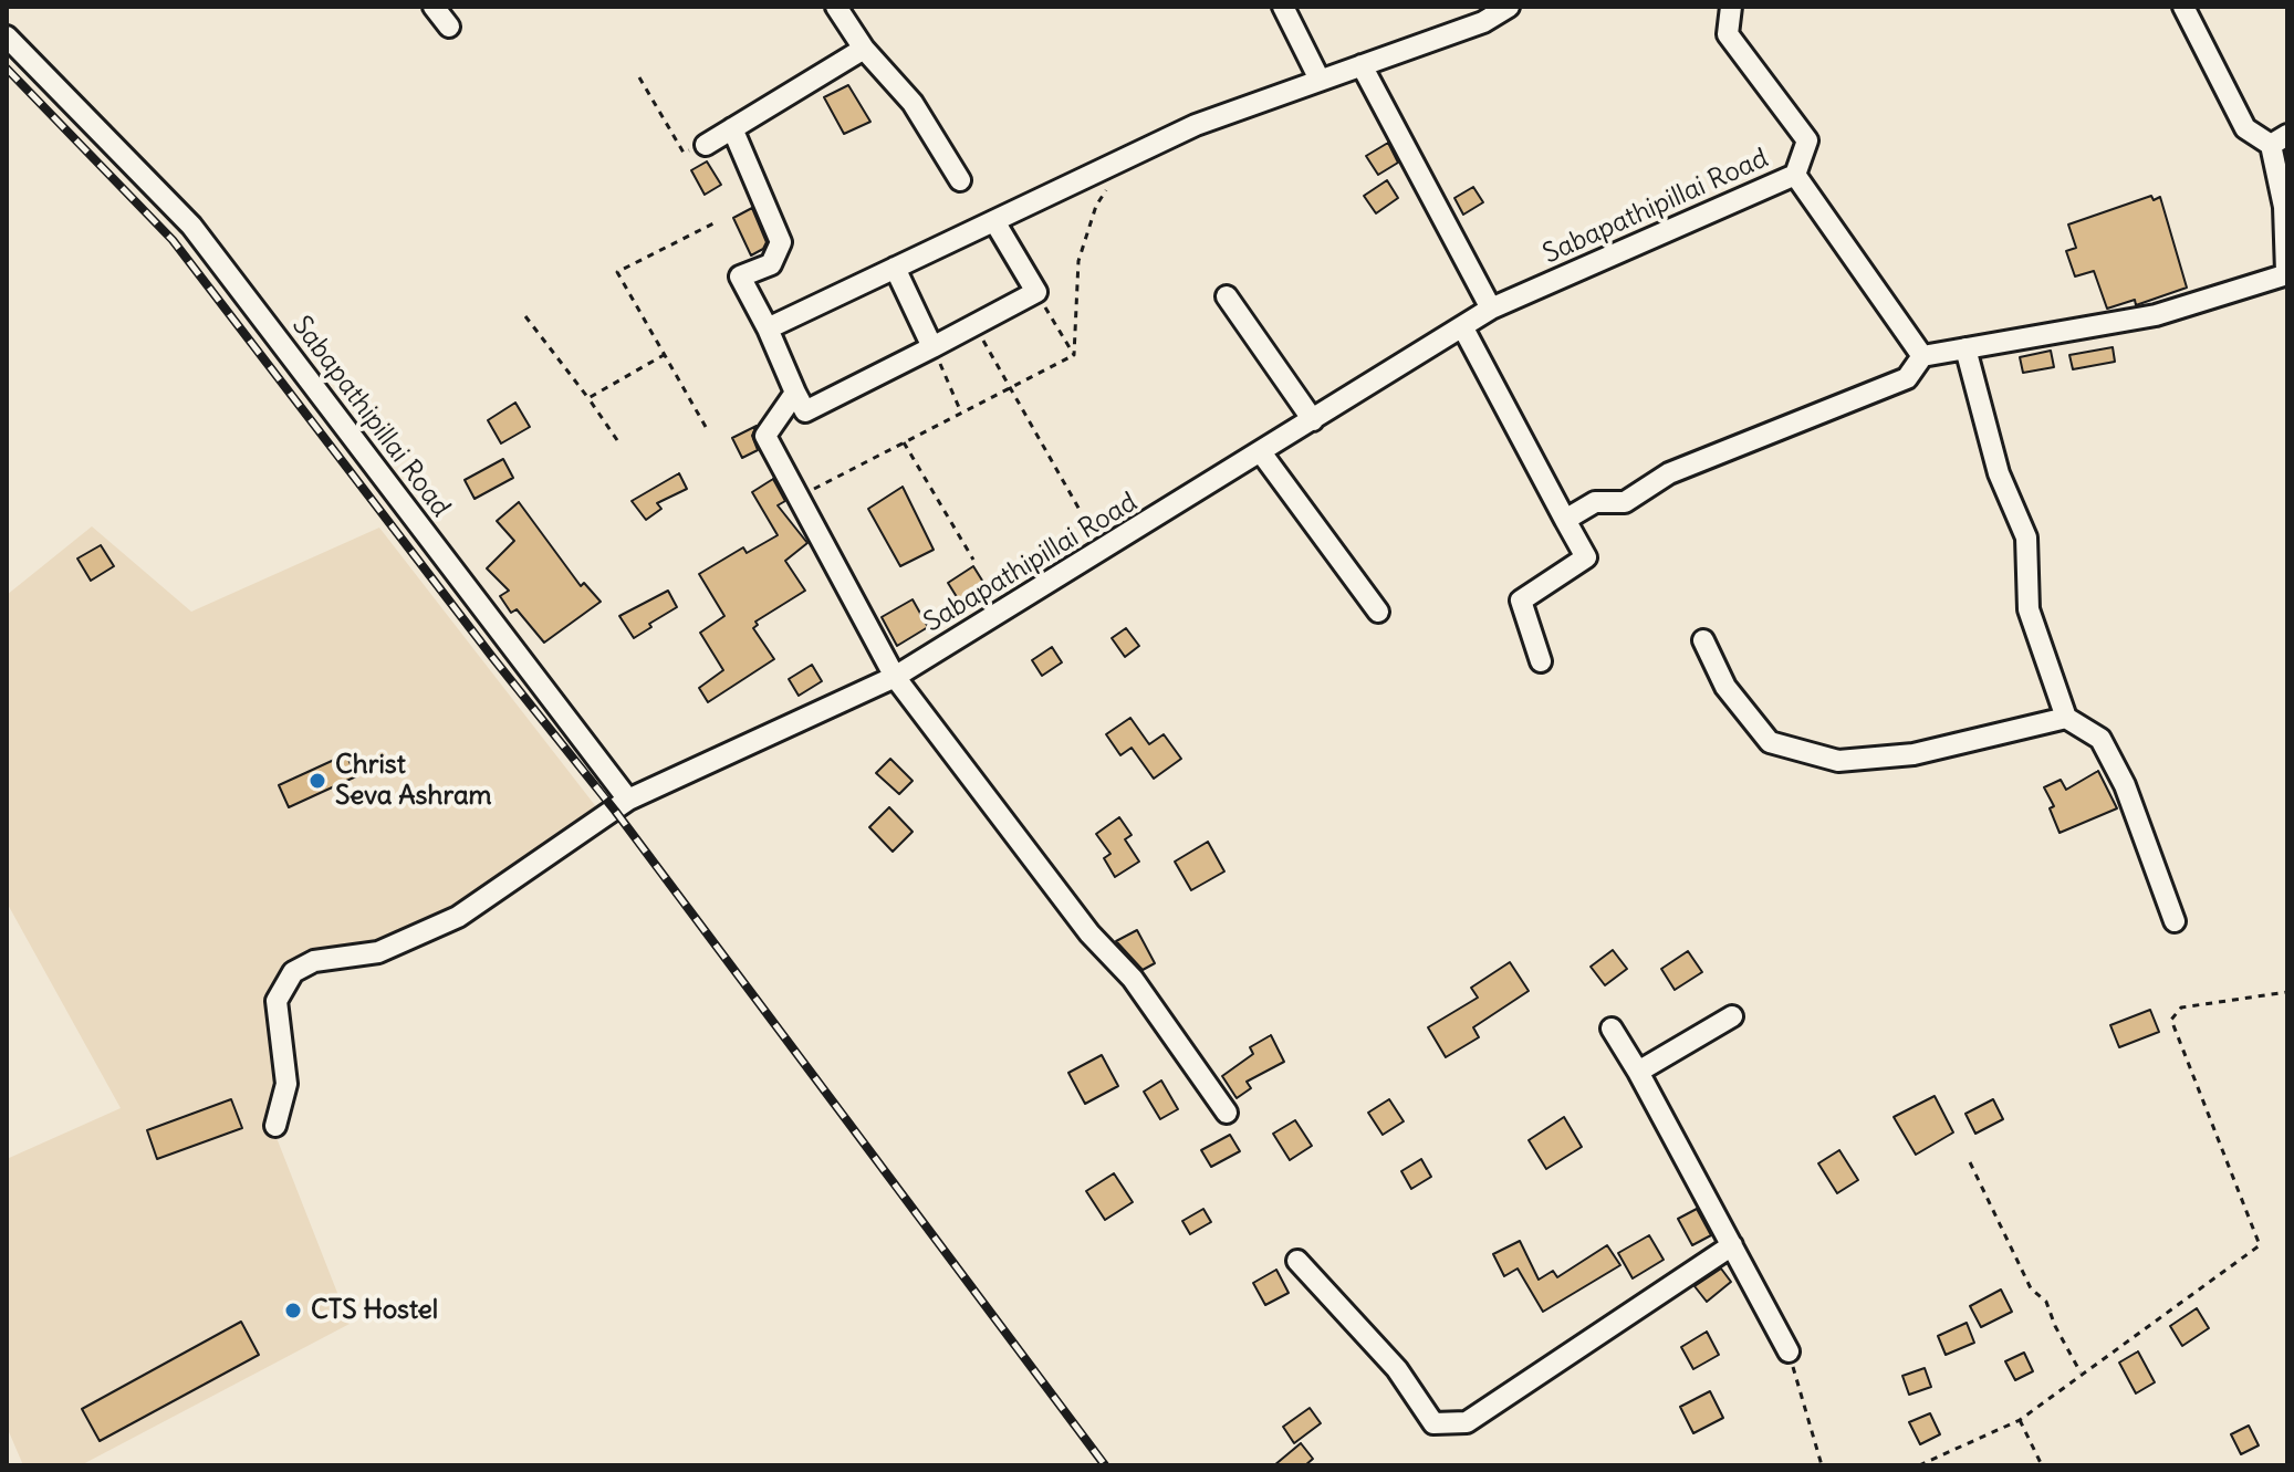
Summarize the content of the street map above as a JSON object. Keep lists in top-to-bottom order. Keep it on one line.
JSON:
{"streets":{"street":["Sabapathipillai Road"]},"places":["Christ Seva Ashram","CTS Hostel"]}
